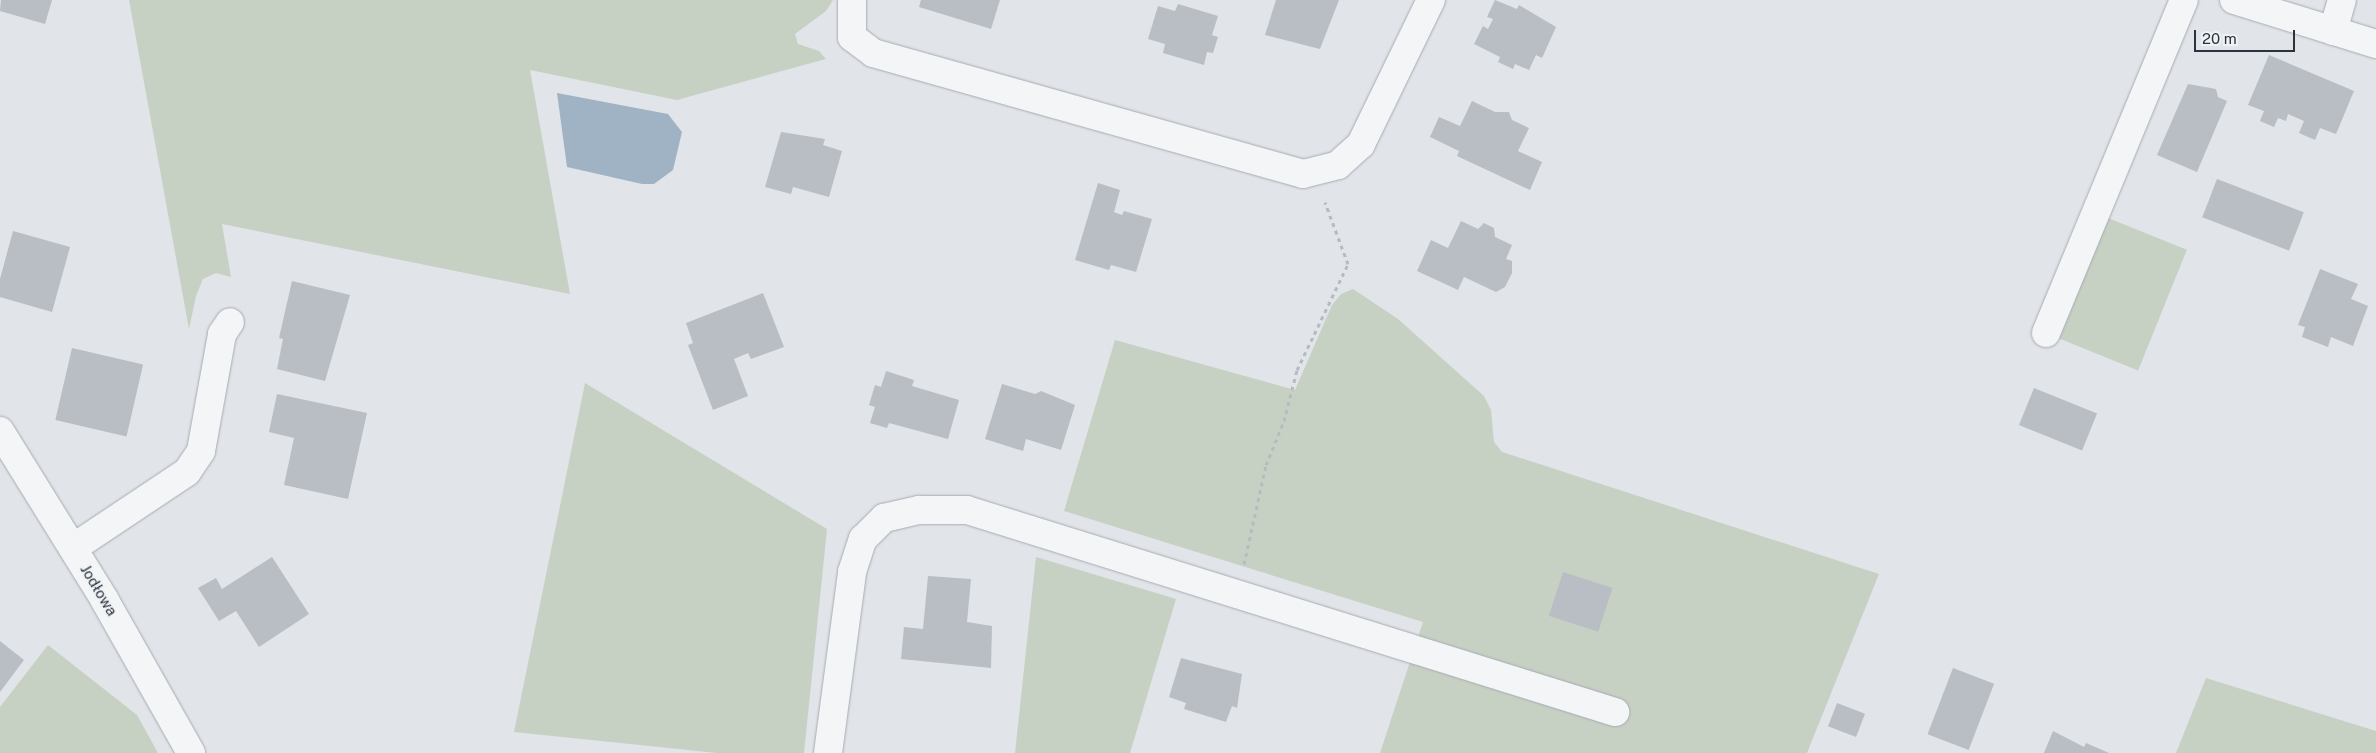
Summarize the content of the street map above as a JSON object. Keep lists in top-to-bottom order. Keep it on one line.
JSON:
{"streets":{"street":["Jodłowa"]},"scale_bar":"20 m"}
